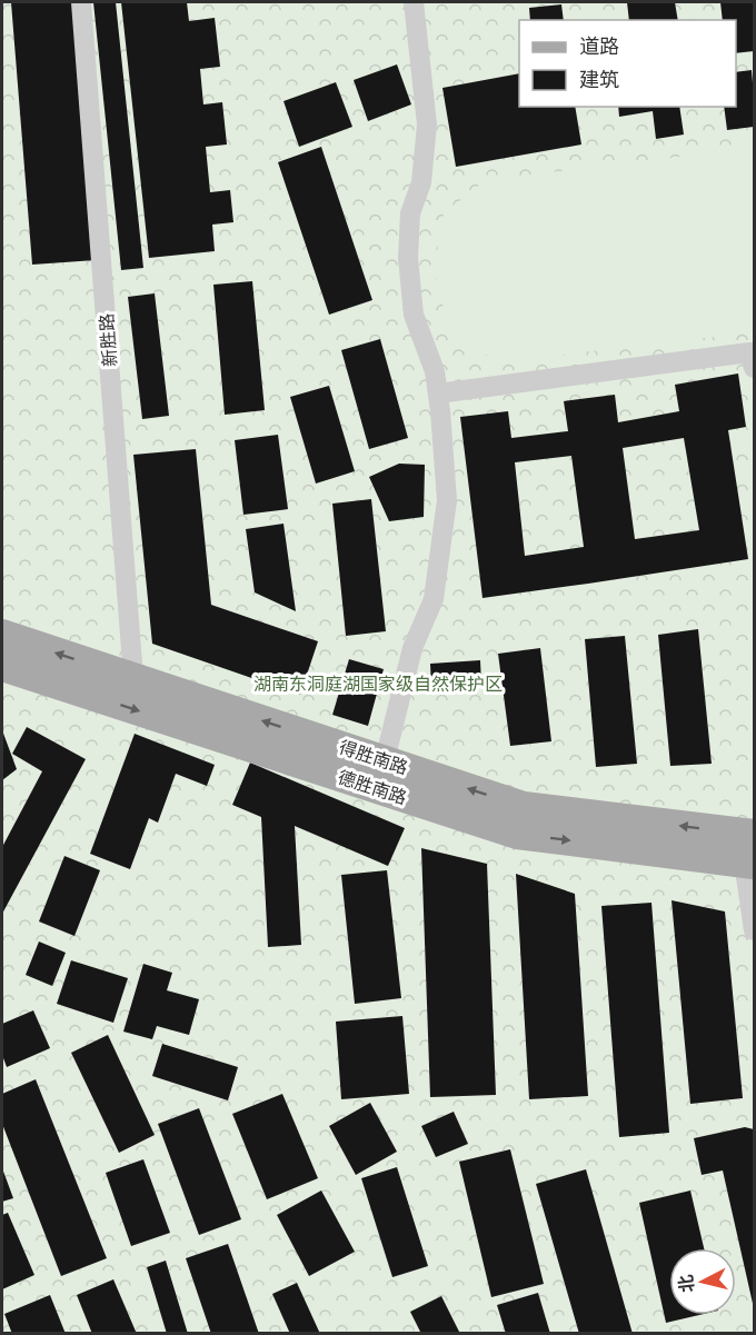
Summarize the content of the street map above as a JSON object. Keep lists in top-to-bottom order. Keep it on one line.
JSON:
{"streets":{"main road":["得胜南路","德胜南路"],"street":["新胜路"]},"crossings":[["新胜路","得胜南路"],["得胜南路","德胜南路"]],"one_way":["得胜南路","德胜南路"],"parks":["湖南东洞庭湖国家级自然保护区"],"legend":["道路","建筑"],"north":"left"}
